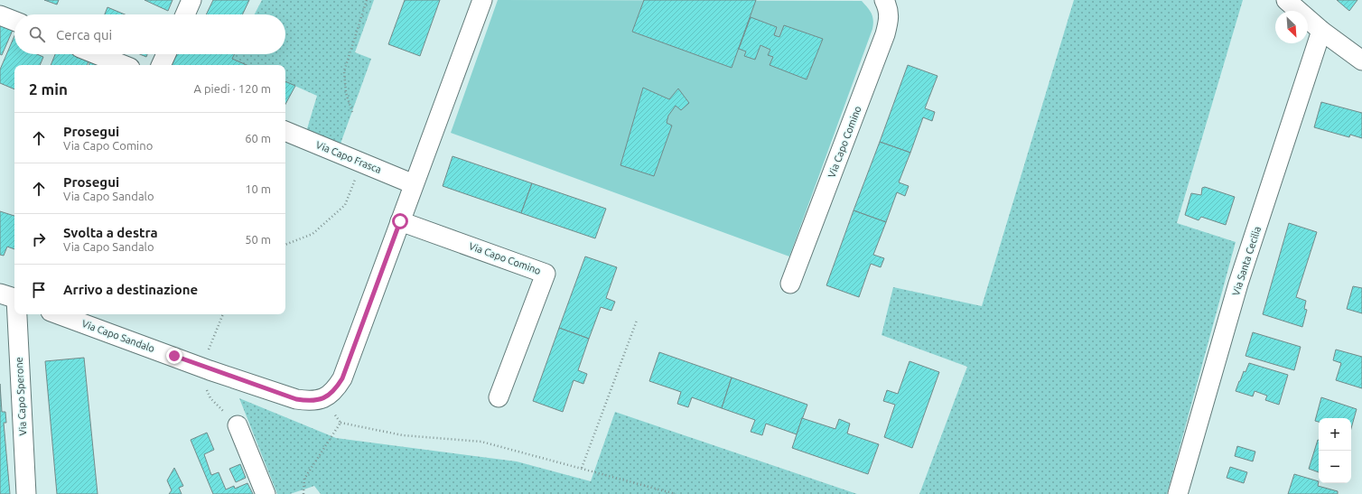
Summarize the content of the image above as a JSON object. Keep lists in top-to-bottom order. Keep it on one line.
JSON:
{"streets":{"street":["Via Capo Comino","Via Capo Frasca","Via Santa Cecilia","Via Capo Sandalo","Via Capo Sperone"]},"north":"bottom right","page":{"search":"Cerca qui","heading":["2 min","A piedi · 120 m"],"list":[["Prosegui","Via Capo Comino","60 m"],["Prosegui","Via Capo Sandalo","10 m"],["Svolta a destra","Via Capo Sandalo","50 m"],"Arrivo a destinazione"],"map_buttons":["+","−"]}}
